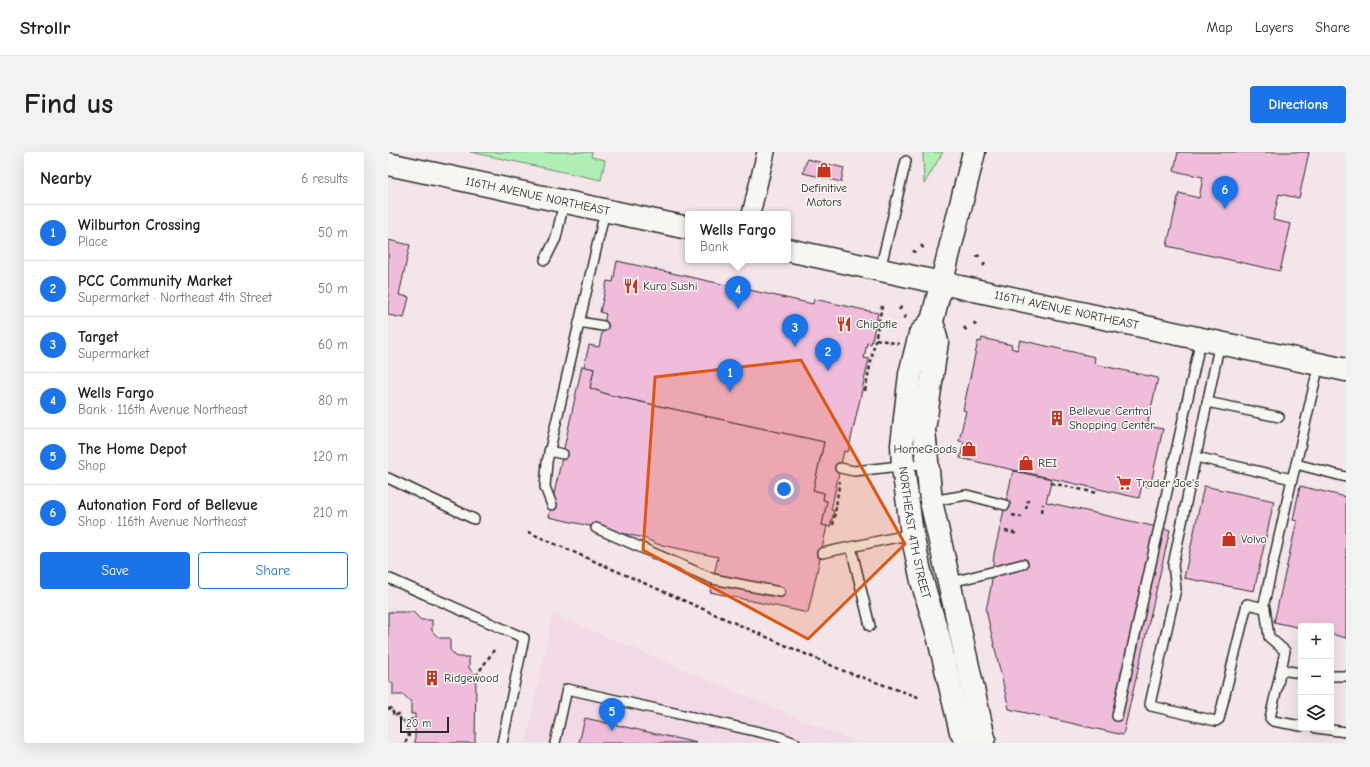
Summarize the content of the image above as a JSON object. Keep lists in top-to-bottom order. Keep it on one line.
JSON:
{"streets":{"main road":["116TH AVENUE NORTHEAST","NORTHEAST 4TH STREET"]},"crossings":[["116TH AVENUE NORTHEAST","NORTHEAST 4TH STREET"]],"places":{"shop":["Definitive Motors","HomeGoods","REI","Volvo"],"restaurant":["Kura Sushi","Chipotle"],"building":["Bellevue Central Shopping Center","Ridgewood"],"supermarket":["Trader Joe's"]},"scale_bar":"20 m","page":{"header":"Strollr","nav":["Map","Layers","Share"],"buttons":["Directions",["Save","Share"]],"title":"Find us","heading":["Nearby","6 results"],"pins":["6","4","3","2","1","5"],"list":[{"mark":"1","name":"Wilburton Crossing","note":"Place","value":"50 m"},{"mark":"2","name":"PCC Community Market","note":"Supermarket · Northeast 4th Street","value":"50 m"},{"mark":"3","name":"Target","note":"Supermarket","value":"60 m"},{"mark":"4","name":"Wells Fargo","note":"Bank · 116th Avenue Northeast","value":"80 m"},{"mark":"5","name":"The Home Depot","note":"Shop","value":"120 m"},{"mark":"6","name":"Autonation Ford of Bellevue","note":"Shop · 116th Avenue Northeast","value":"210 m"}],"popup":["Wells Fargo","Bank"],"map_buttons":["+","−"],"scale":"20 m"}}
